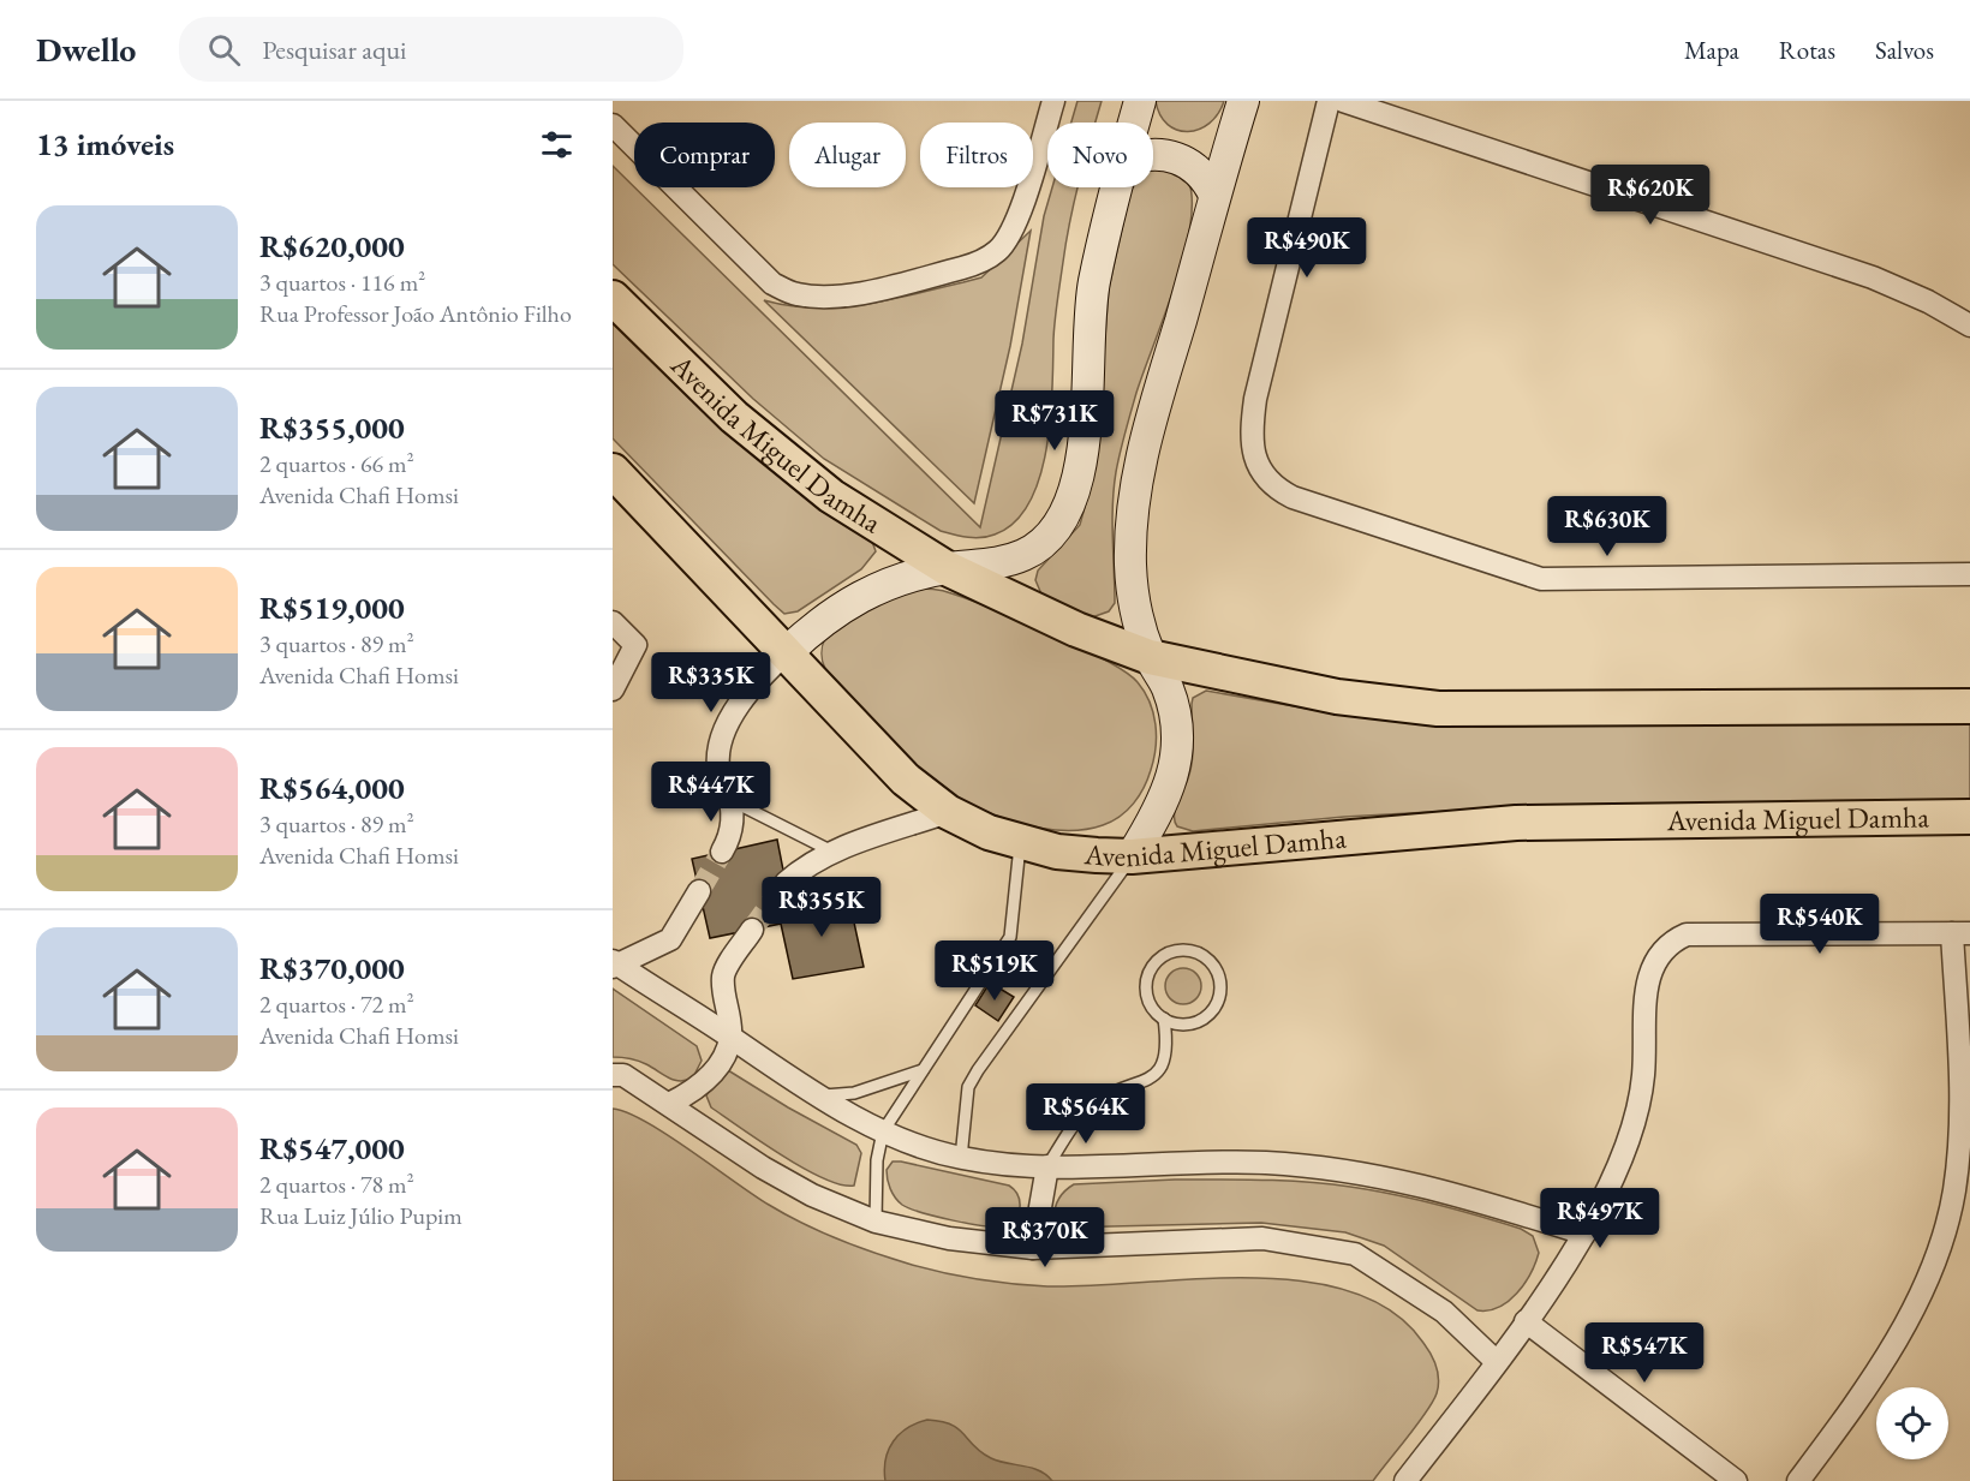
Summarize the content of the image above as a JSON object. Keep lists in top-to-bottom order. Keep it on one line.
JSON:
{"streets":{"main road":["Avenida Miguel Damha"]},"page":{"header":"Dwello","search":"Pesquisar aqui","nav":["Mapa","Rotas","Salvos"],"heading":"13 imóveis","chip":["Comprar","Alugar","Filtros","Novo"],"price":["R$620K","R$490K","R$731K","R$630K","R$335K","R$447K","R$355K","R$540K","R$519K","R$564K","R$497K","R$370K","R$547K"],"list":[{"name":"R$620,000","note":"3 quartos · 116 m² · Rua Professor João Antônio Filho"},{"name":"R$355,000","note":"2 quartos · 66 m² · Avenida Chafi Homsi"},{"name":"R$519,000","note":"3 quartos · 89 m² · Avenida Chafi Homsi"},{"name":"R$564,000","note":"3 quartos · 89 m² · Avenida Chafi Homsi"},{"name":"R$370,000","note":"2 quartos · 72 m² · Avenida Chafi Homsi"},{"name":"R$547,000","note":"2 quartos · 78 m² · Rua Luiz Júlio Pupim"}]}}
